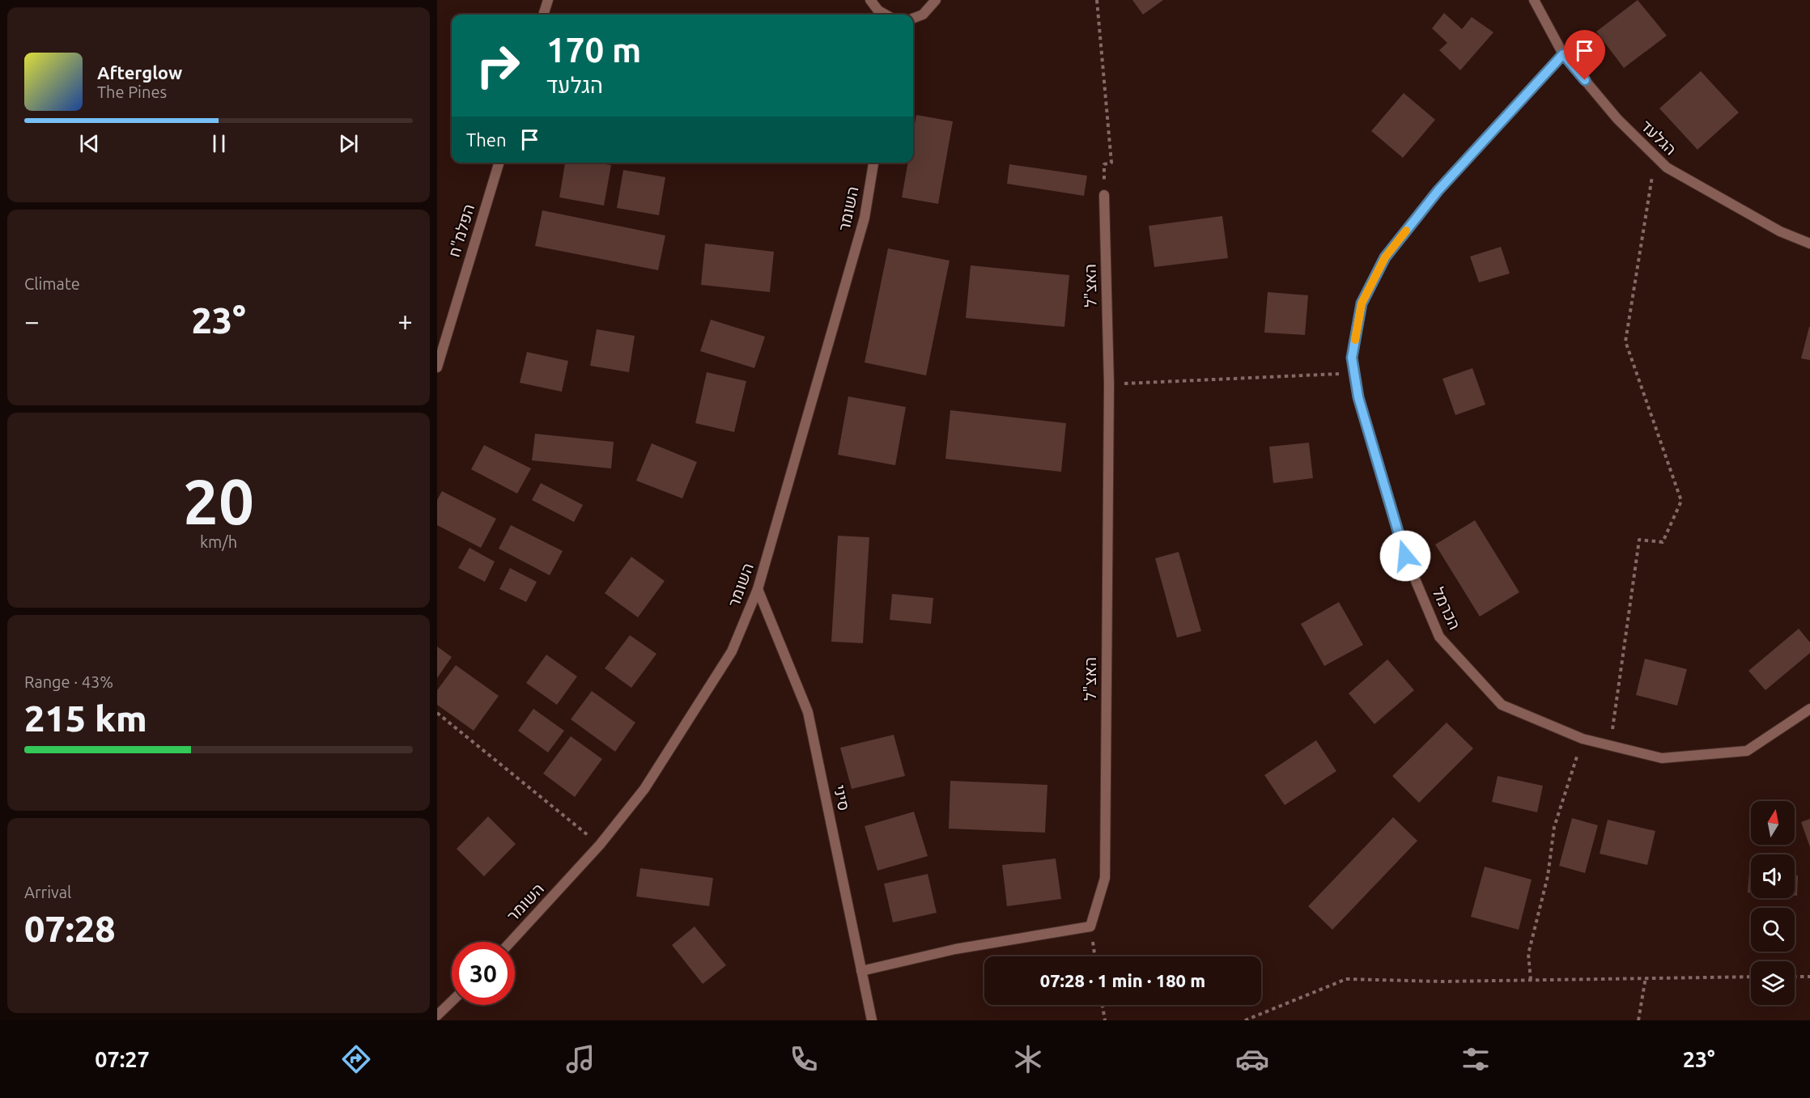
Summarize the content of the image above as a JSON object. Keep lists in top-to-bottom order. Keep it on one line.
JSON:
{"streets":{"street":["הגלעד","השומר","הפלמ\"ח","האצ\"ל","הכרמל","סיני"]},"crossings":[["הגלעד","הכרמל"],["השומר","סיני"]],"north":"top","page":{"turn":["170 m","הגלעד"],"song":["Afterglow","The Pines"],"then":"Then","tile":["Climate",["20","km/h"],["Range · 43%","215 km"],["Arrival","07:28"]],"heat":["−","23°","+"],"limit":"30","trip":"07:28 · 1 min · 180 m","tabs":["07:27","23°"]}}
